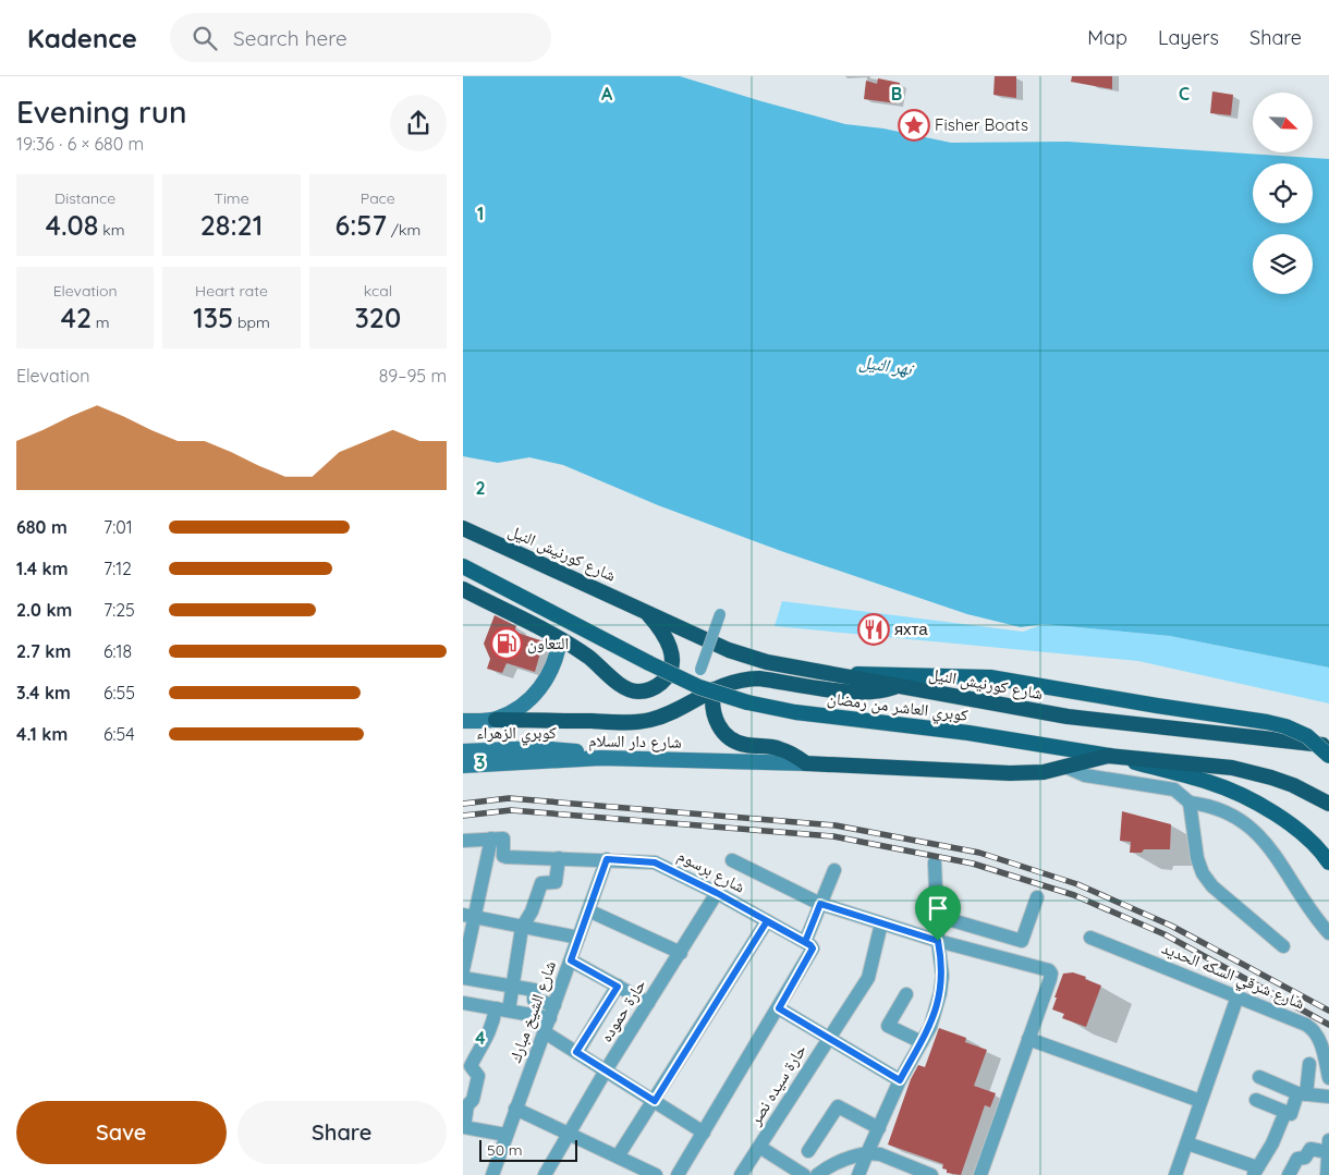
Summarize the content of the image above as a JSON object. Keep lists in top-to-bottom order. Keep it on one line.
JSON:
{"streets":{"highway":["شارع كورنيش النيل"],"main road":["كوبري العاشر من رمضان","كوبري الزهراء","شارع دار السلام"],"street":["شارع برسوم","شارع شرقي السكه الحديد","حارة حموده","شارع الشيخ مبارك","حارة سيده نصر"]},"crossings":[["شارع كورنيش النيل","كوبري العاشر من رمضان"],["كوبري الزهراء","شارع دار السلام"],["شارع برسوم","حارة حموده"],["شارع برسوم","شارع الشيخ مبارك"]],"water":["نهر النيل"],"places":{"place":["Fisher Boats"],"restaurant":["яхта"],"fuel station":["التعاون"]},"scale_bar":"50 m","north":"bottom right","page":{"header":"Kadence","search":"Search here","nav":["Map","Layers","Share"],"heading":["Evening run","19:36 · 6 × 680 m"],"stats":[["Distance","4.08 km"],["Time","28:21"],["Pace","6:57 /km"],["Elevation","42 m"],["Heart rate","135 bpm"],["kcal","320"]],"chart":["Elevation","89–95 m"],"list":[{"name":"680 m","note":"7:01"},{"name":"1.4 km","note":"7:12"},{"name":"2.0 km","note":"7:25"},{"name":"2.7 km","note":"6:18"},{"name":"3.4 km","note":"6:55"},{"name":"4.1 km","note":"6:54"}],"buttons":["Save","Share"],"scale":"50 m"},"grid":{"columns":["A","B","C"],"rows":["1","2","3","4"]}}
